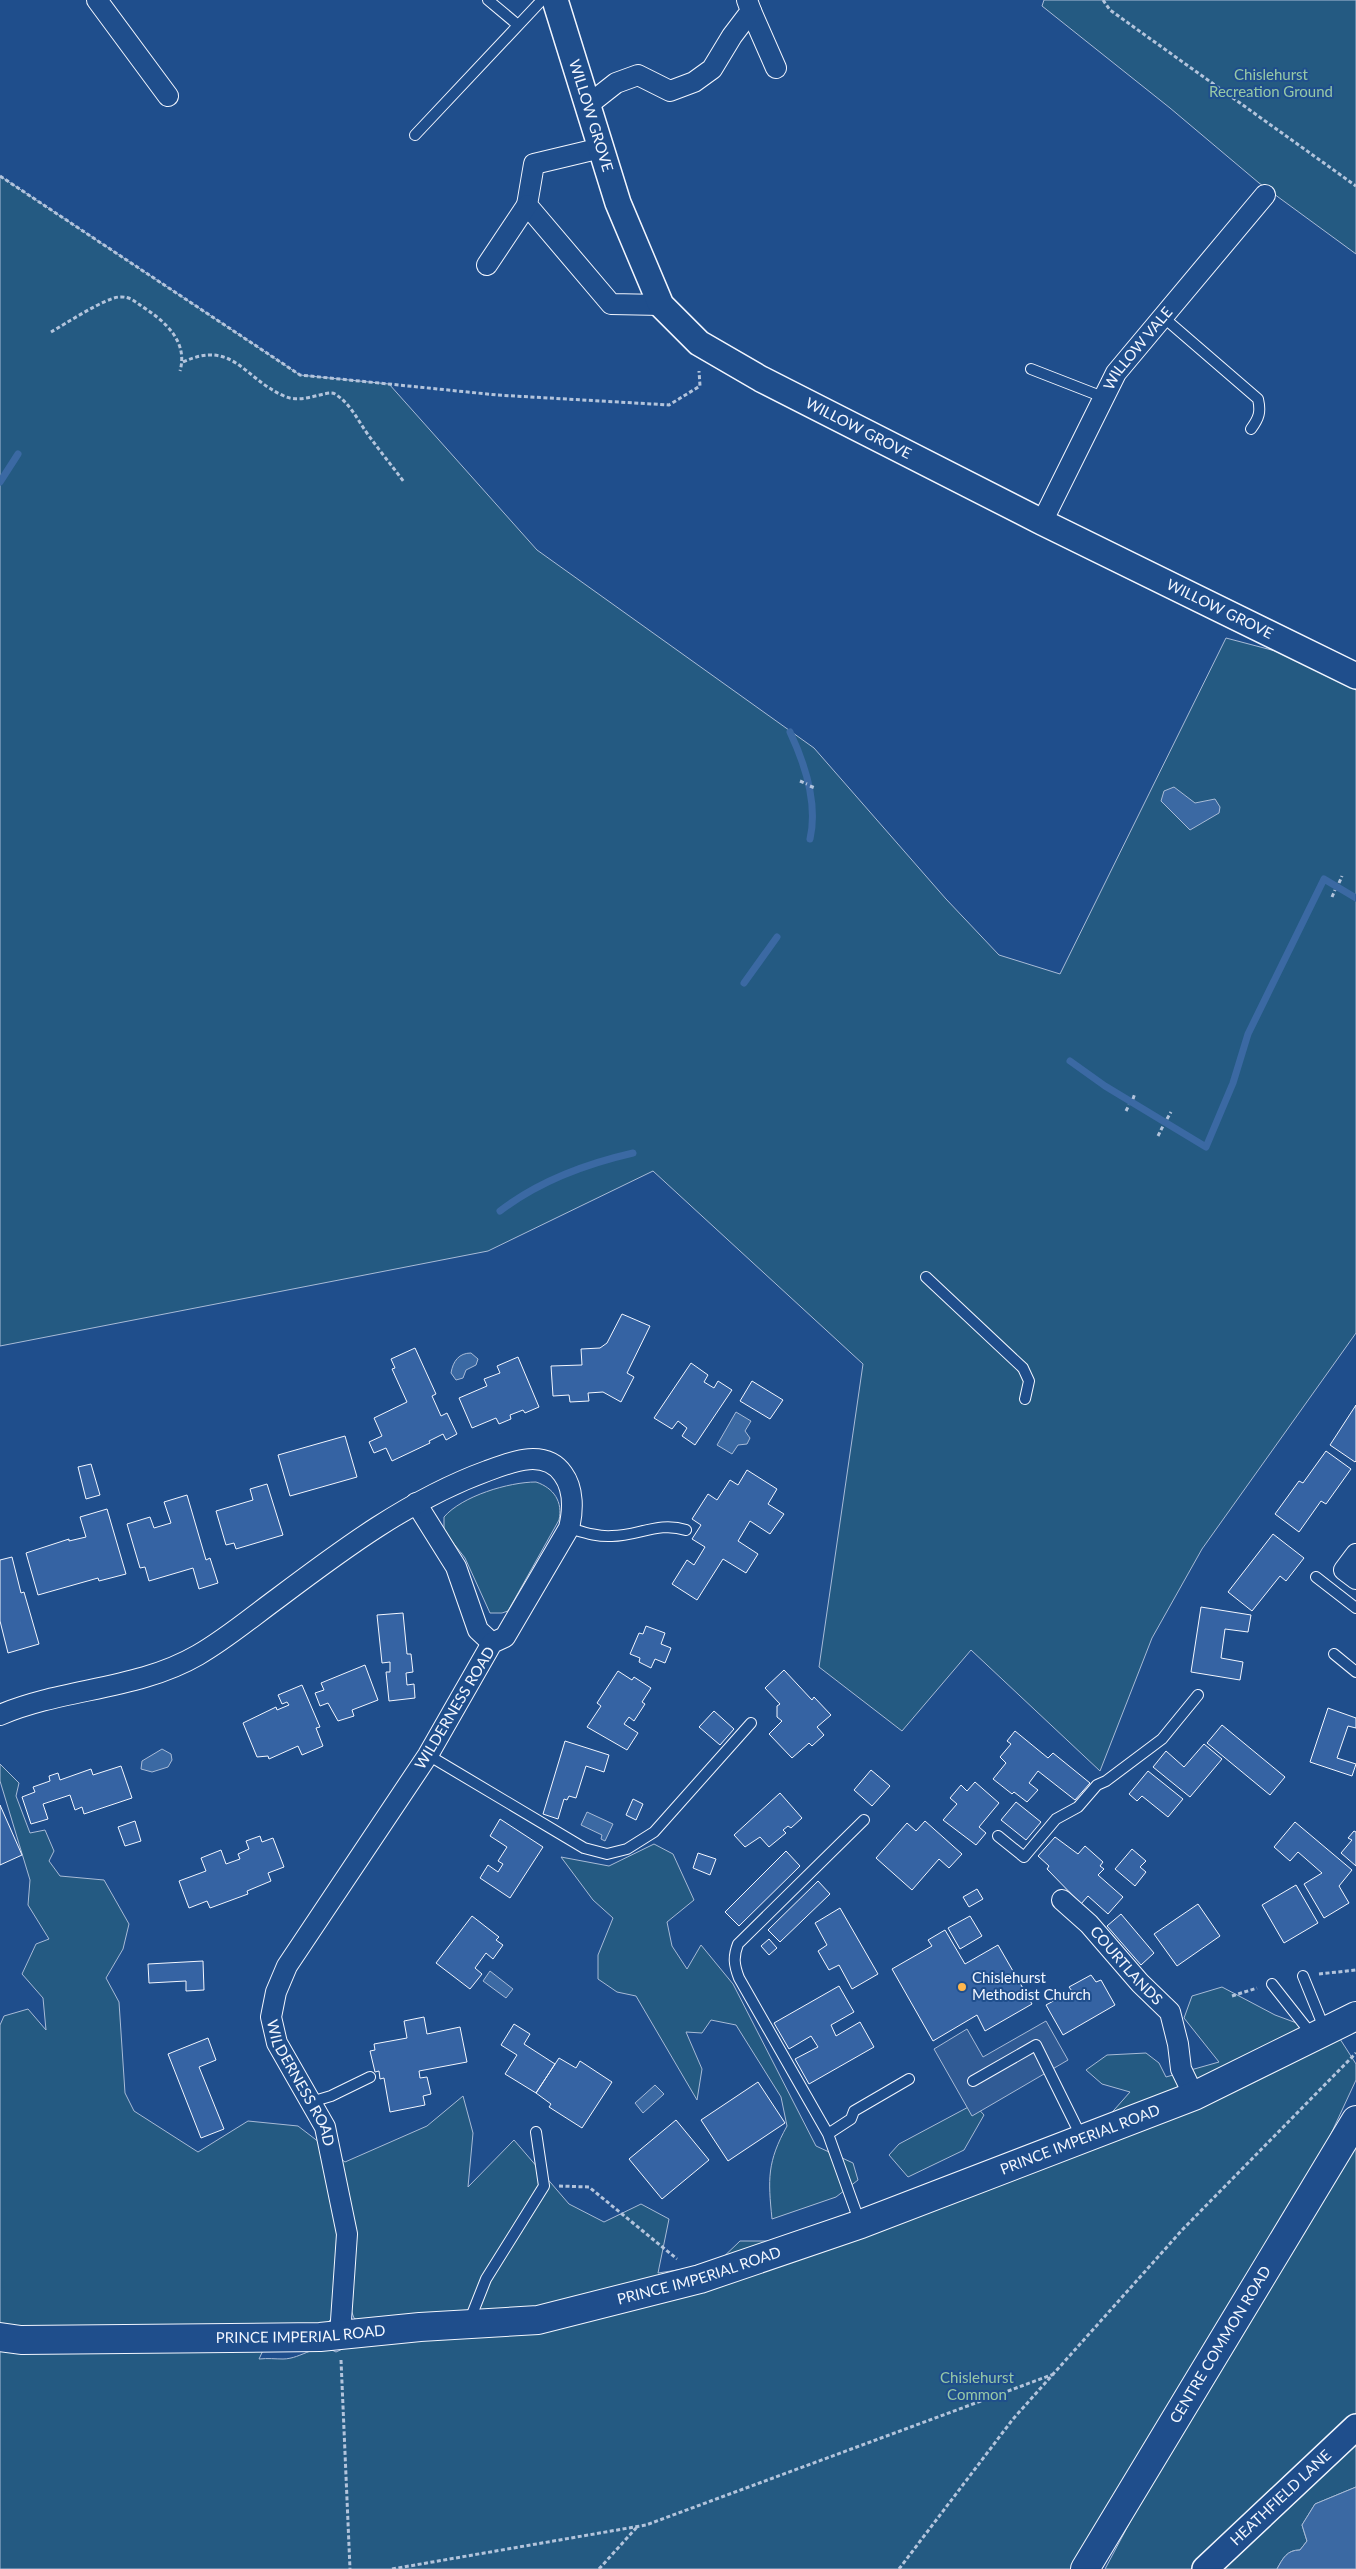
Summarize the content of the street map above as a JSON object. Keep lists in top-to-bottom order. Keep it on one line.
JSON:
{"streets":{"main road":["PRINCE IMPERIAL ROAD","CENTRE COMMON ROAD"],"street":["WILLOW GROVE","WILLOW VALE","WILDERNESS ROAD","COURTLANDS","HEATHFIELD LANE"]},"crossings":[["WILLOW GROVE","WILLOW VALE"],["WILDERNESS ROAD","PRINCE IMPERIAL ROAD"],["COURTLANDS","PRINCE IMPERIAL ROAD"]],"parks":["Chislehurst Recreation Ground","Chislehurst Common"],"places":["Chislehurst Methodist Church"]}
